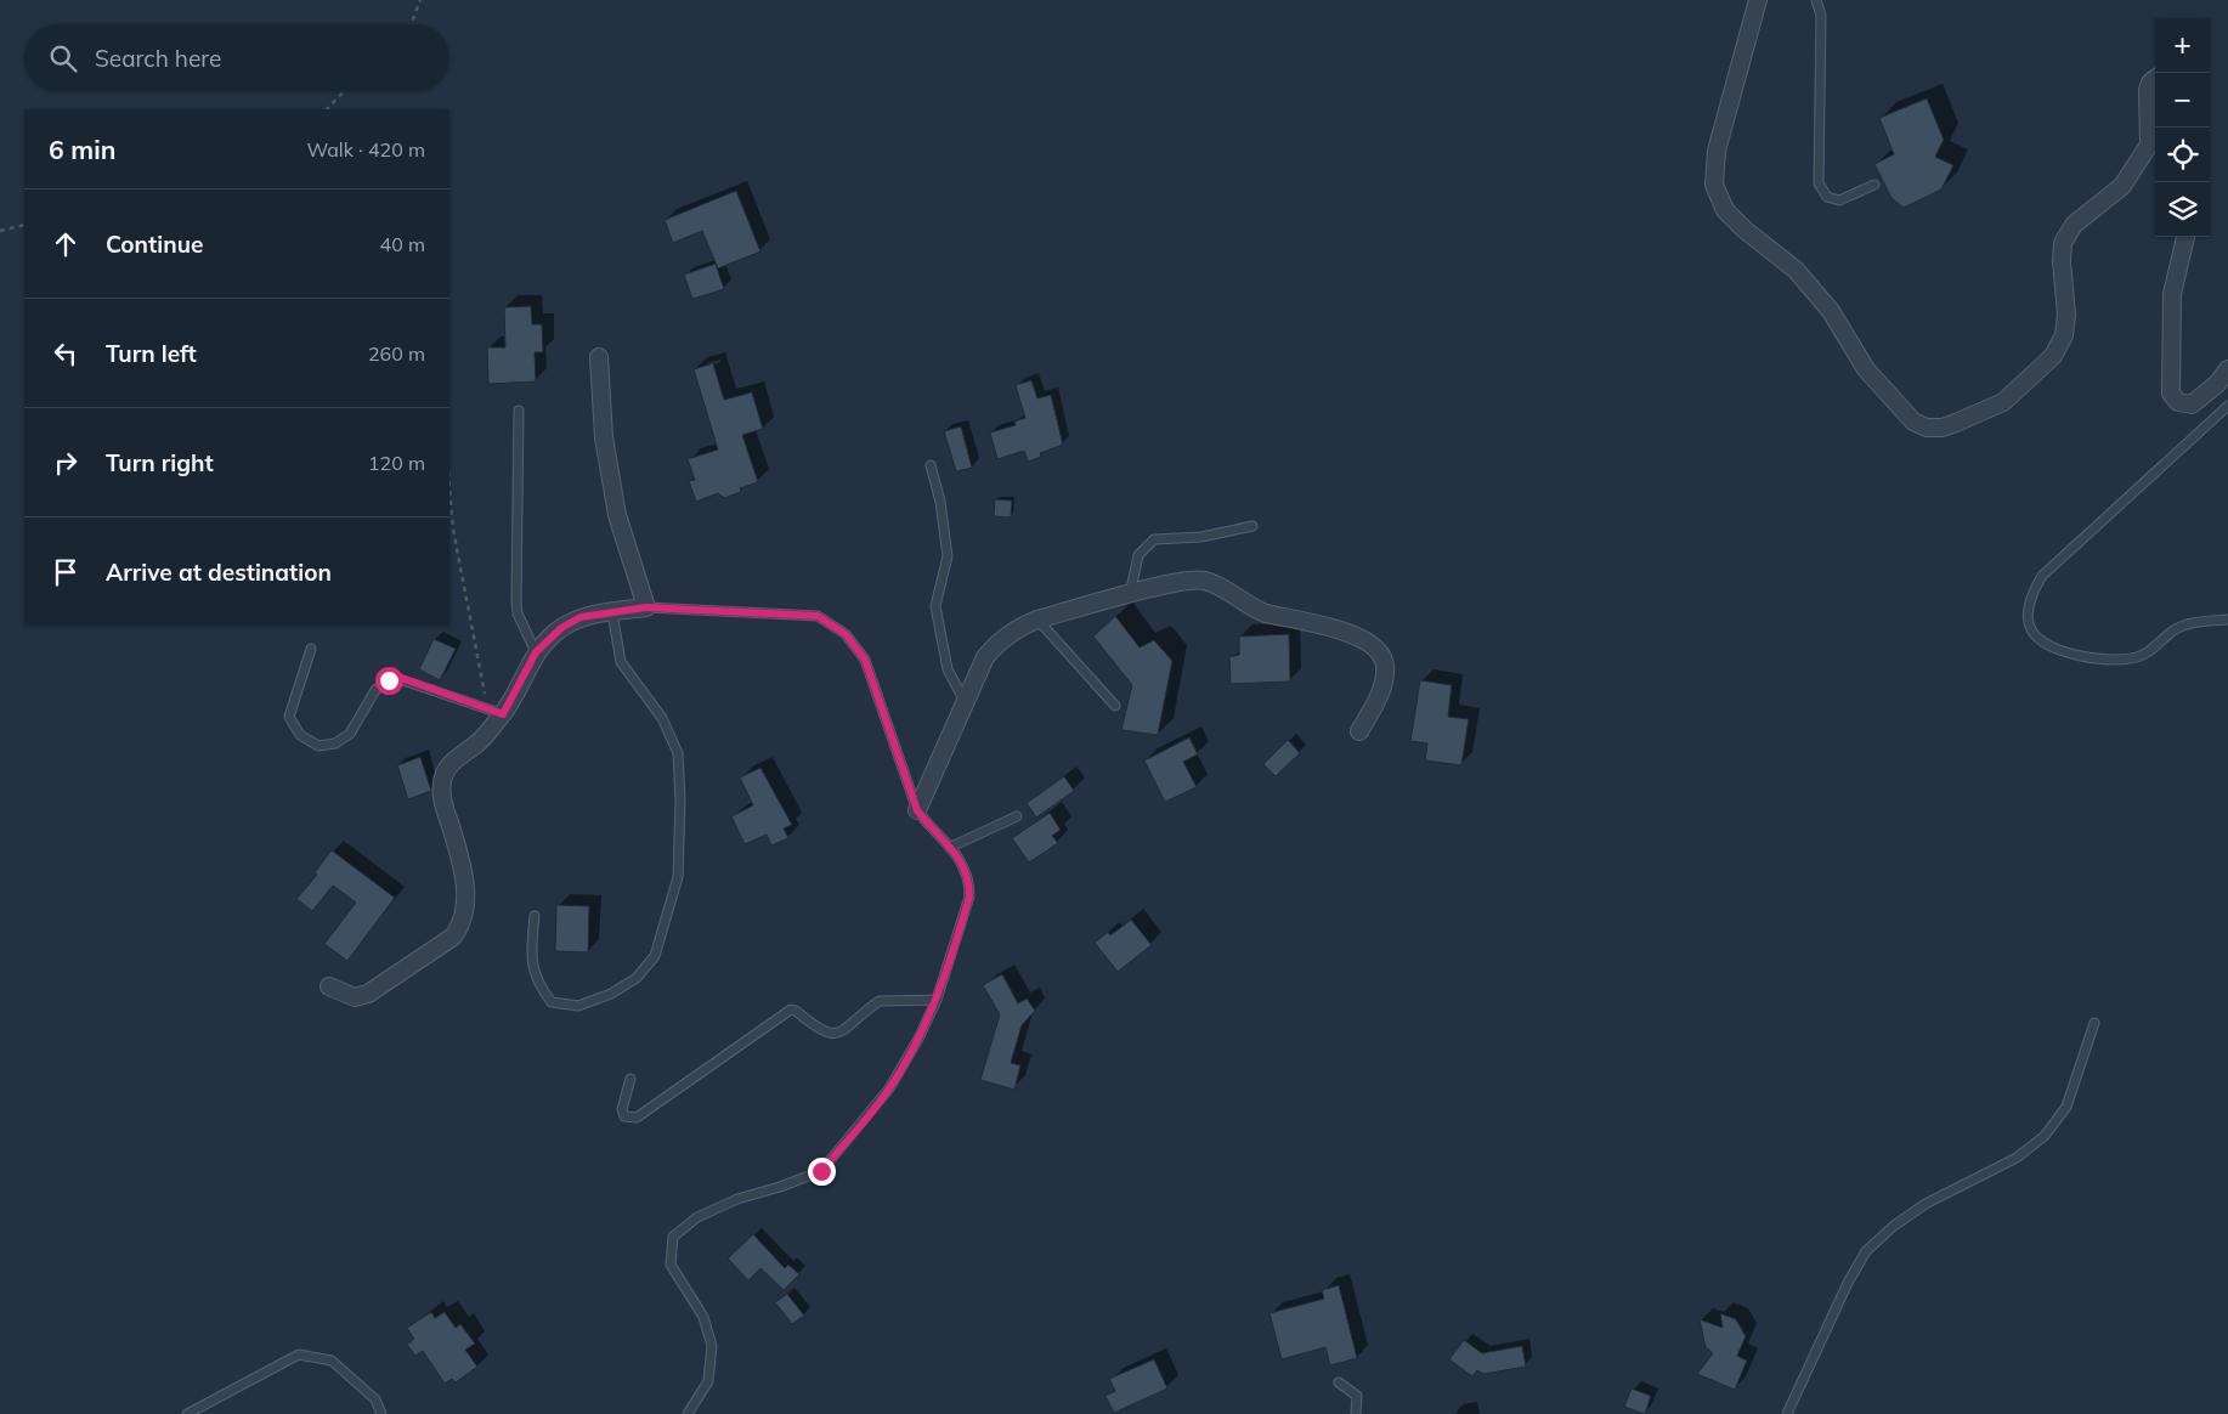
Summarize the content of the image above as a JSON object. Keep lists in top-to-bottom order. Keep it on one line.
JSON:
{"page":{"map_buttons":["+","−"],"search":"Search here","heading":["6 min","Walk · 420 m"],"list":[["Continue","40 m"],["Turn left","260 m"],["Turn right","120 m"],"Arrive at destination"]}}
